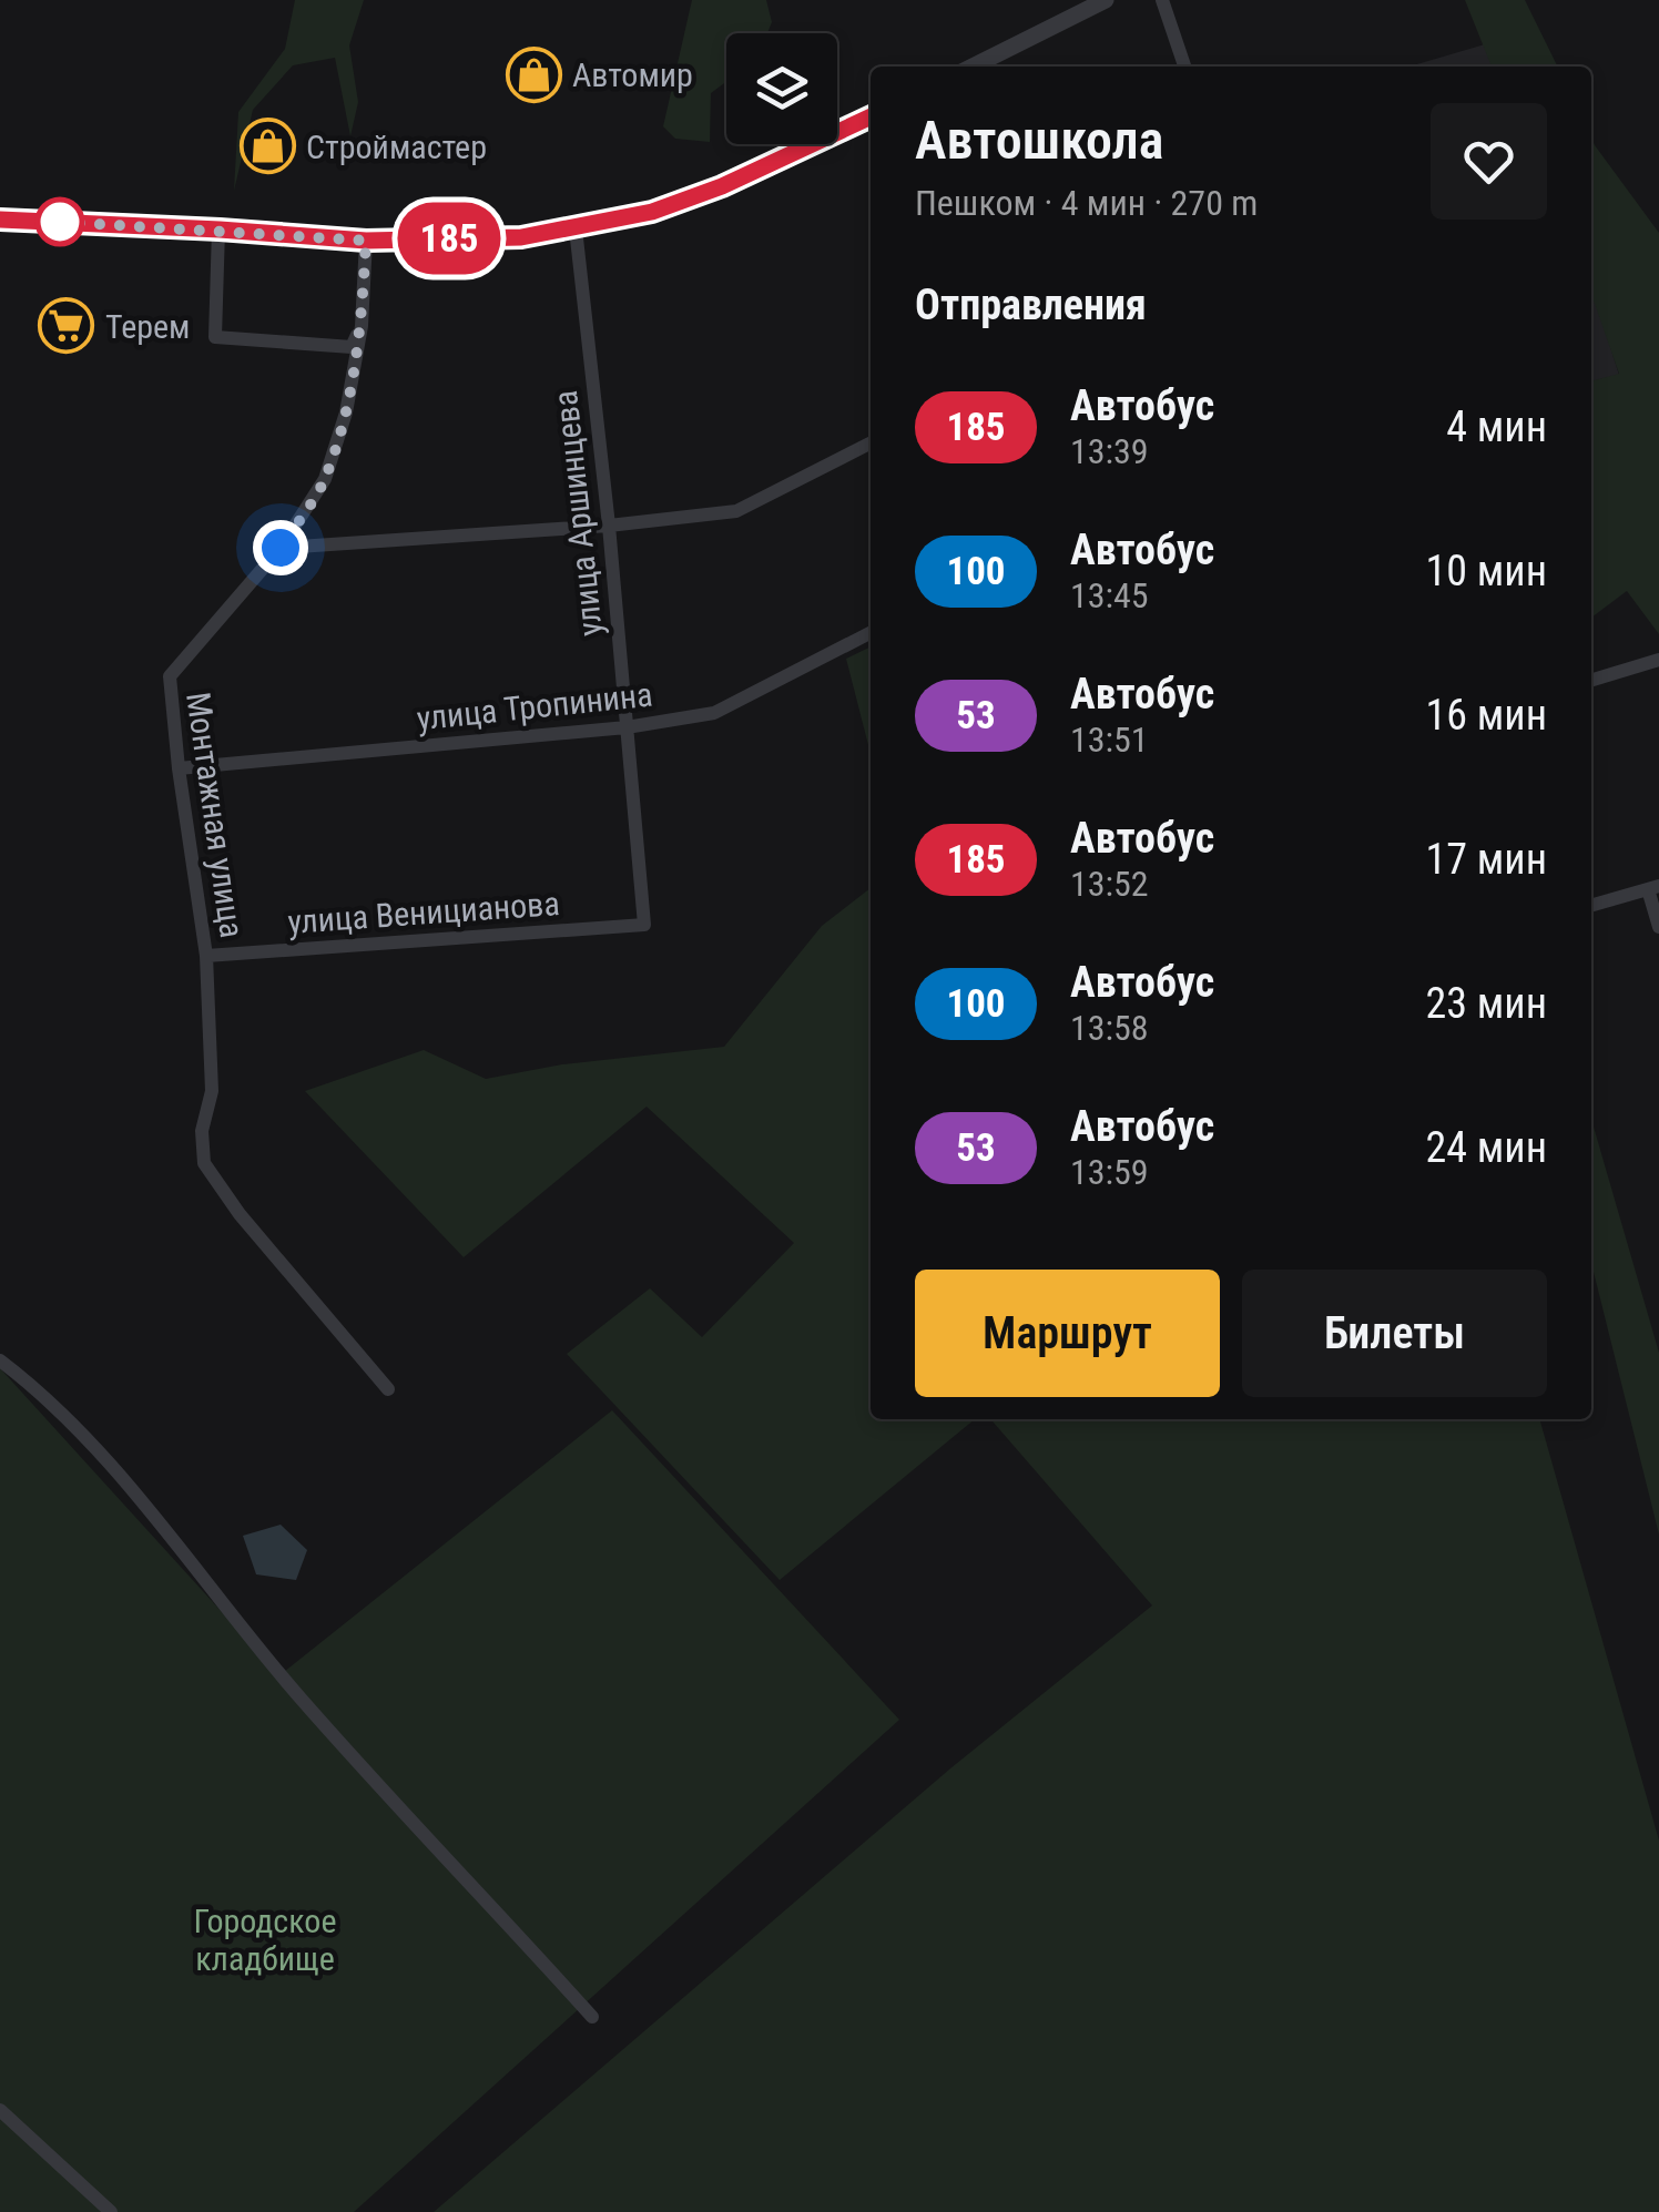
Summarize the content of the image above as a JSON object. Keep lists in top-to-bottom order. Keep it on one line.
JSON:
{"streets":{"street":["улица Аршинцева","улица Тропинина","Монтажная улица","улица Веницианова"]},"crossings":[["улица Аршинцева","улица Тропинина"],["улица Аршинцева","улица Веницианова"],["улица Тропинина","Монтажная улица"],["Монтажная улица","улица Веницианова"]],"parks":["Городское кладбище"],"places":{"shop":["Автомир","Строймастер"],"supermarket":["Терем"]},"lines":["bus line 185"],"page":{"on_map":"185","heading":[["Автошкола","Пешком · 4 мин · 270 m"],"Отправления"],"list":[{"mark":"185","name":"Автобус","note":"13:39","value":"4 мин"},{"mark":"100","name":"Автобус","note":"13:45","value":"10 мин"},{"mark":"53","name":"Автобус","note":"13:51","value":"16 мин"},{"mark":"185","name":"Автобус","note":"13:52","value":"17 мин"},{"mark":"100","name":"Автобус","note":"13:58","value":"23 мин"},{"mark":"53","name":"Автобус","note":"13:59","value":"24 мин"}],"buttons":["Маршрут","Билеты"]}}
